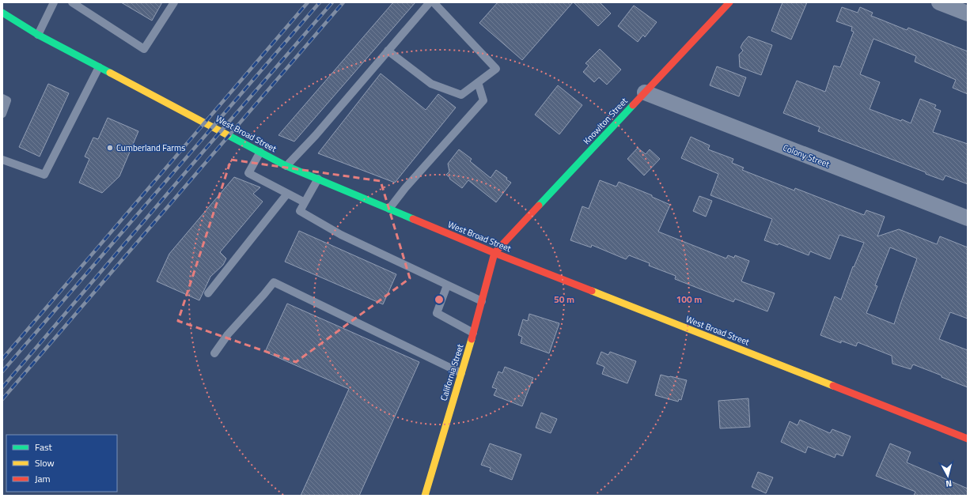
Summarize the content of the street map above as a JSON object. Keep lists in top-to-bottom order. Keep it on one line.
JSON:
{"streets":{"main road":["Knowlton Street","West Broad Street","California Street"],"street":["Colony Street"]},"crossings":[["Knowlton Street","West Broad Street"],["Knowlton Street","Colony Street"],["Knowlton Street","California Street"],["West Broad Street","California Street"]],"places":["Cumberland Farms"],"legend":["Fast","Slow","Jam"],"north":"bottom","rings":["50 m","100 m"]}
